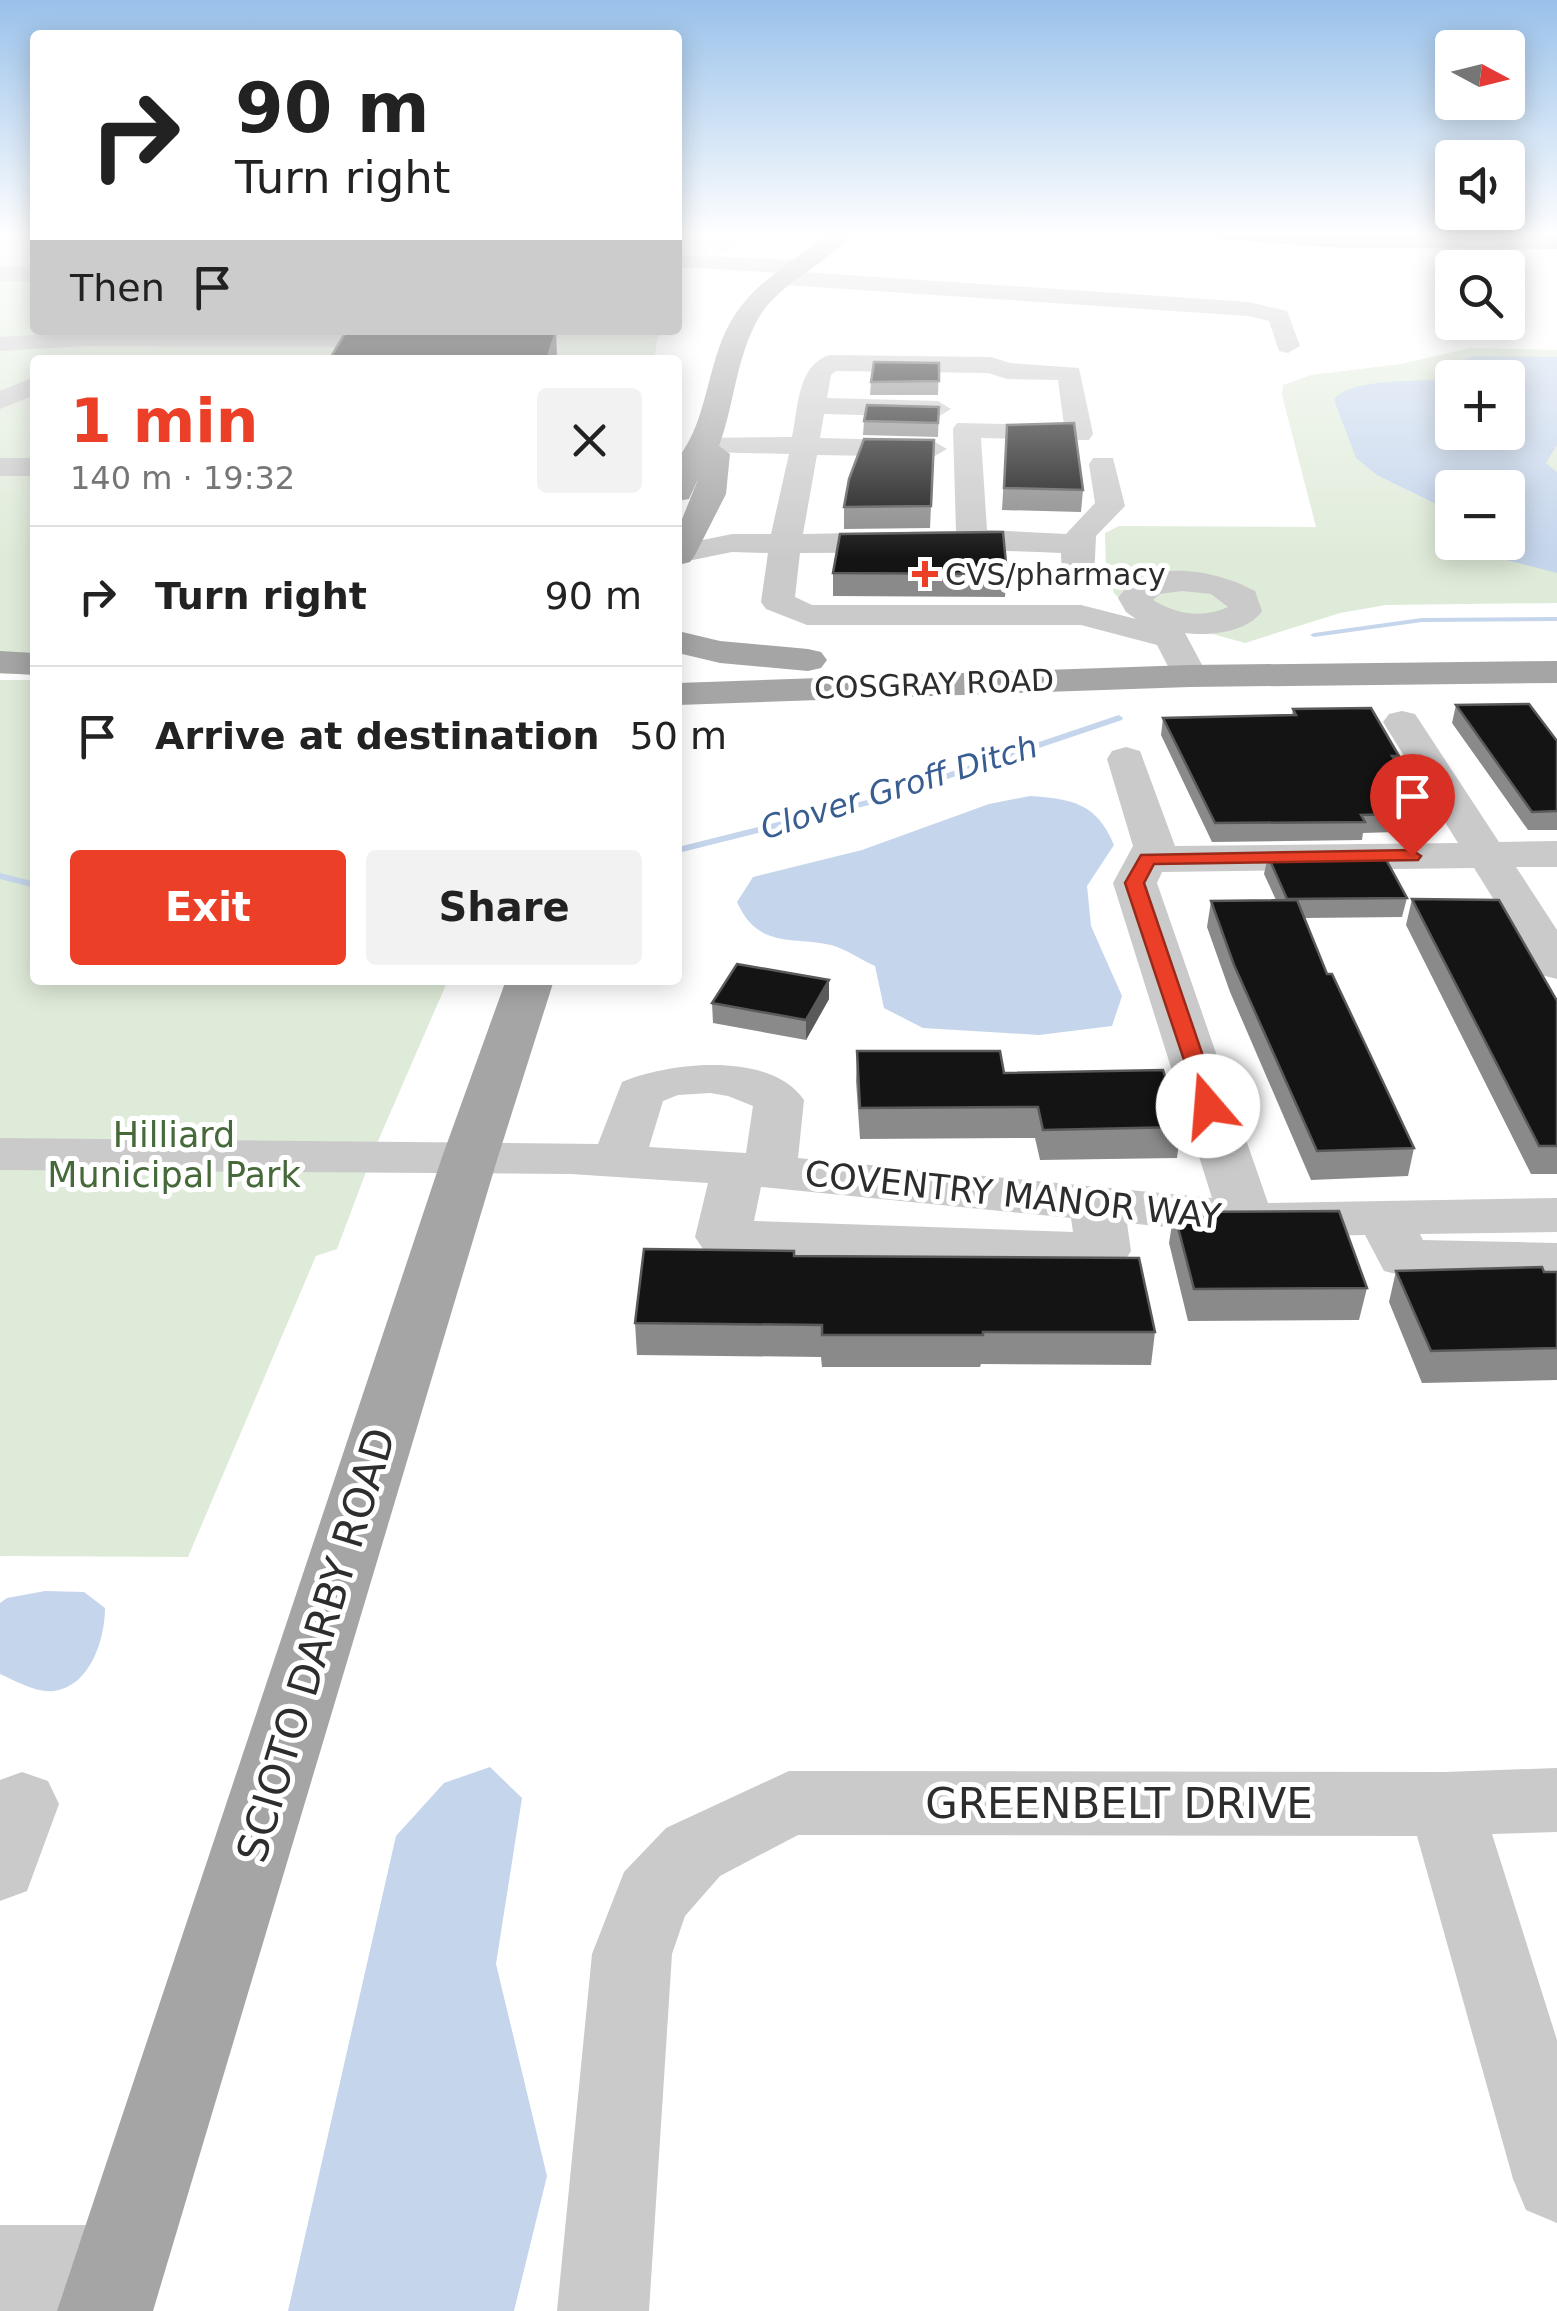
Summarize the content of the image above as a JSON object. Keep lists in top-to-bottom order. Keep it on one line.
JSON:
{"streets":{"main road":["COSGRAY ROAD","SCIOTO DARBY ROAD"],"street":["COVENTRY MANOR WAY","GREENBELT DRIVE"]},"crossings":[["COVENTRY MANOR WAY","SCIOTO DARBY ROAD"]],"water":["Clover Groff Ditch"],"parks":["Hilliard Municipal Park"],"places":{"health":["CVS/pharmacy"]},"north":"right","page":{"map_buttons":["+","−"],"turn":["90 m","Turn right"],"then":"Then","heading":["1 min","140 m · 19:32"],"list":[{"name":"Turn right","value":"90 m"},{"name":"Arrive at destination","value":"50 m"}],"buttons":["Exit","Share"]}}
